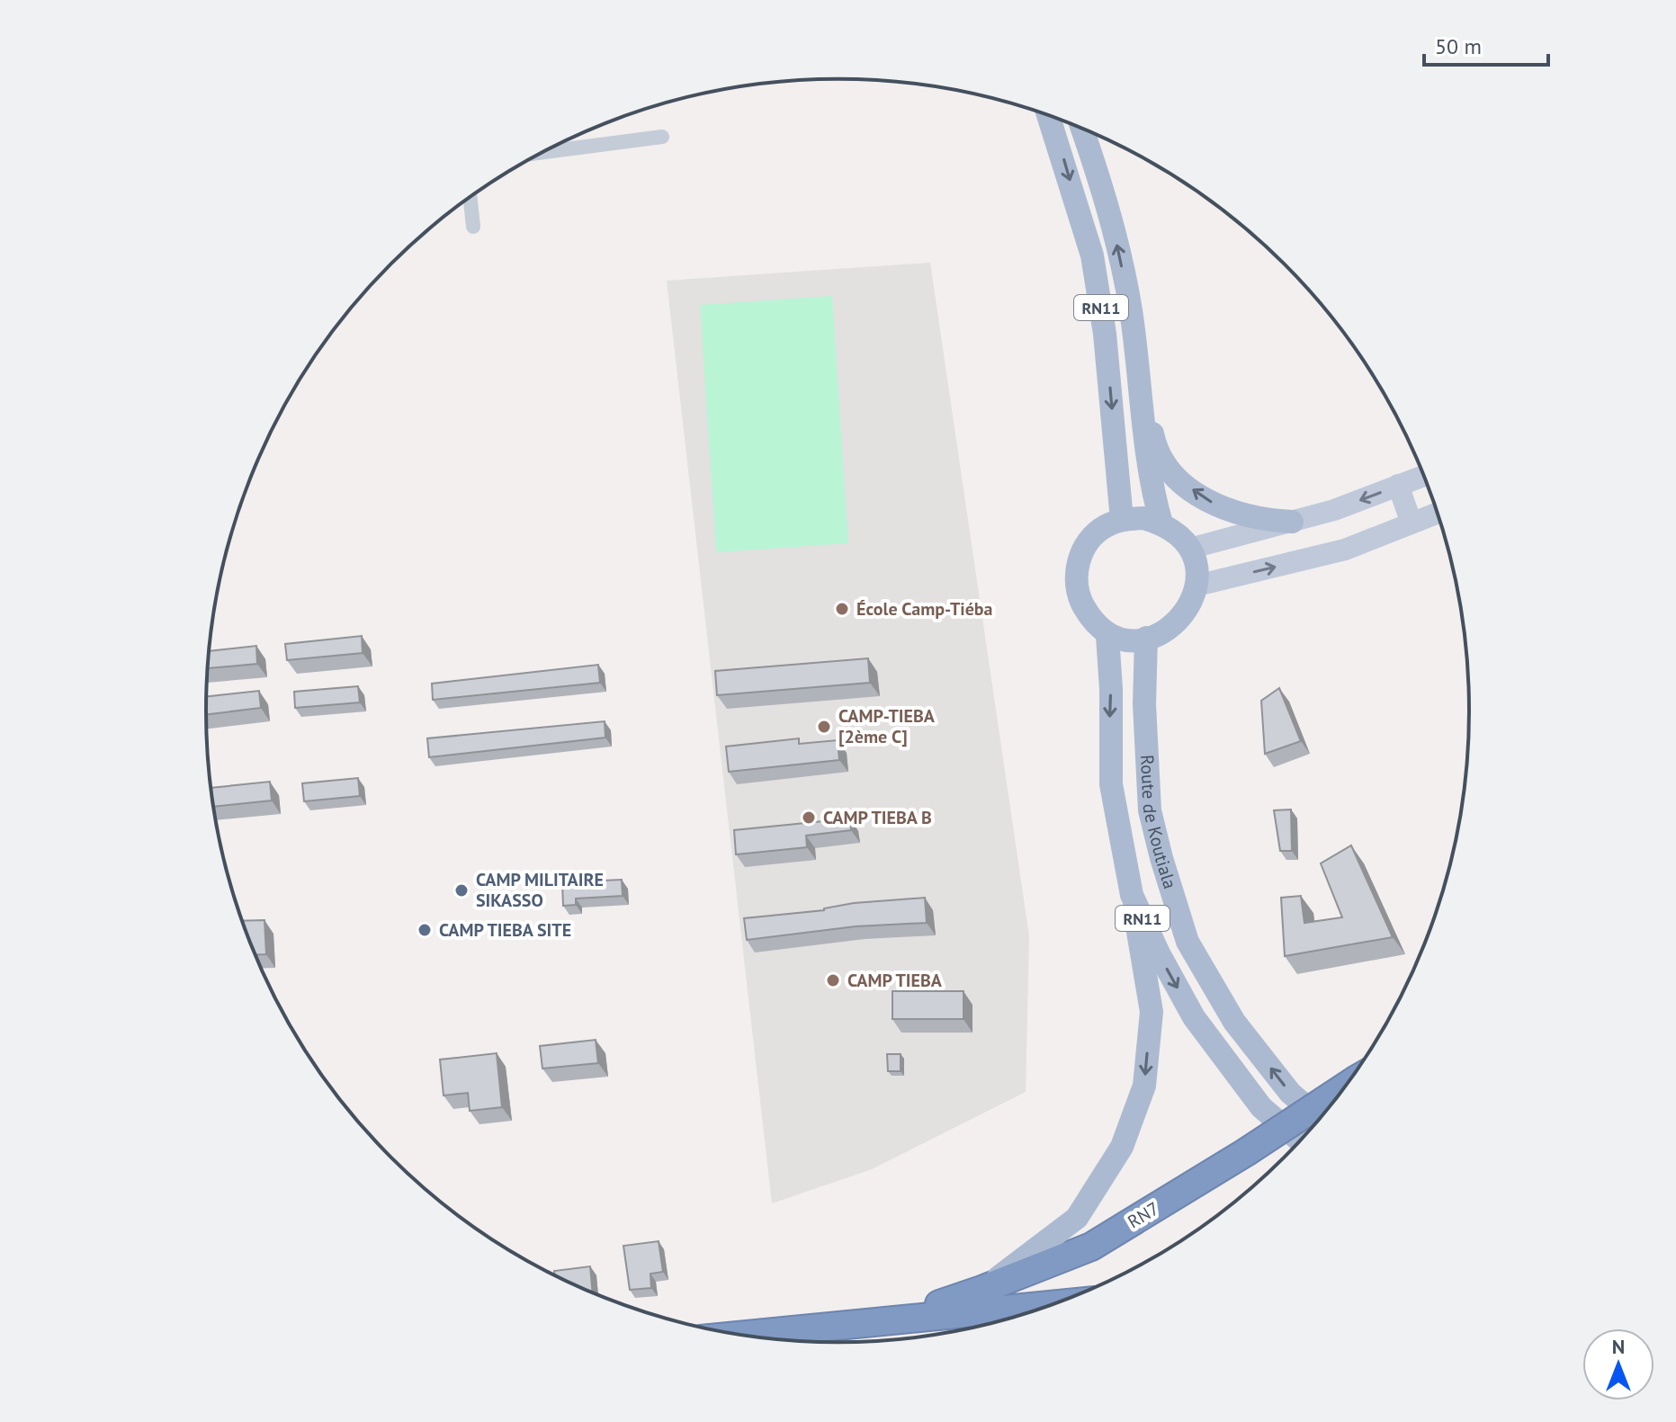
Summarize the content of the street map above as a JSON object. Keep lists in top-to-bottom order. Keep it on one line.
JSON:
{"streets":{"highway":["RN7"],"main road":["RN11","Route de Koutiala"]},"crossings":[["RN11","Route de Koutiala"],["RN11","RN7"]],"one_way":["RN11"],"places":["École Camp-Tiéba","CAMP-TIEBA [2ème C]","CAMP TIEBA B","CAMP MILITAIRE SIKASSO","CAMP TIEBA SITE","CAMP TIEBA"],"scale_bar":"50 m","north":"top"}
